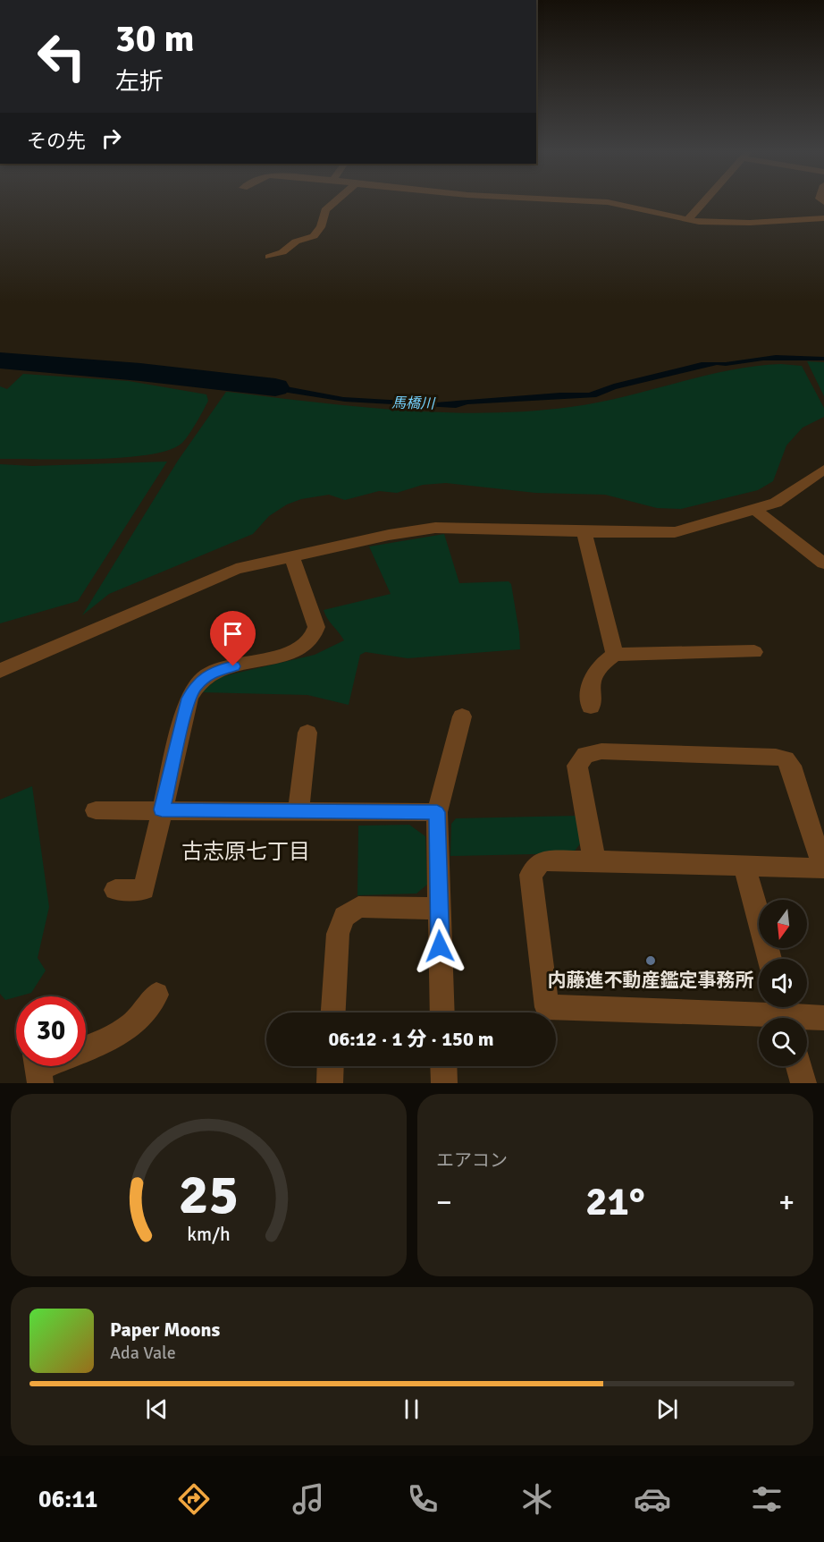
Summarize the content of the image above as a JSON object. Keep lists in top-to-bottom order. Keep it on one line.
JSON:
{"districts":["古志原七丁目"],"water":["馬橋川"],"places":["内藤進不動産鑑定事務所"],"north":"bottom","page":{"turn":["30 m","左折"],"then":"その先","limit":"30","trip":"06:12 · 1 分 · 150 m","tile":"エアコン","heat":["−","21°","+"],"song":["Paper Moons","Ada Vale"],"tabs":"06:11","gauge":["25","km/h"]}}
